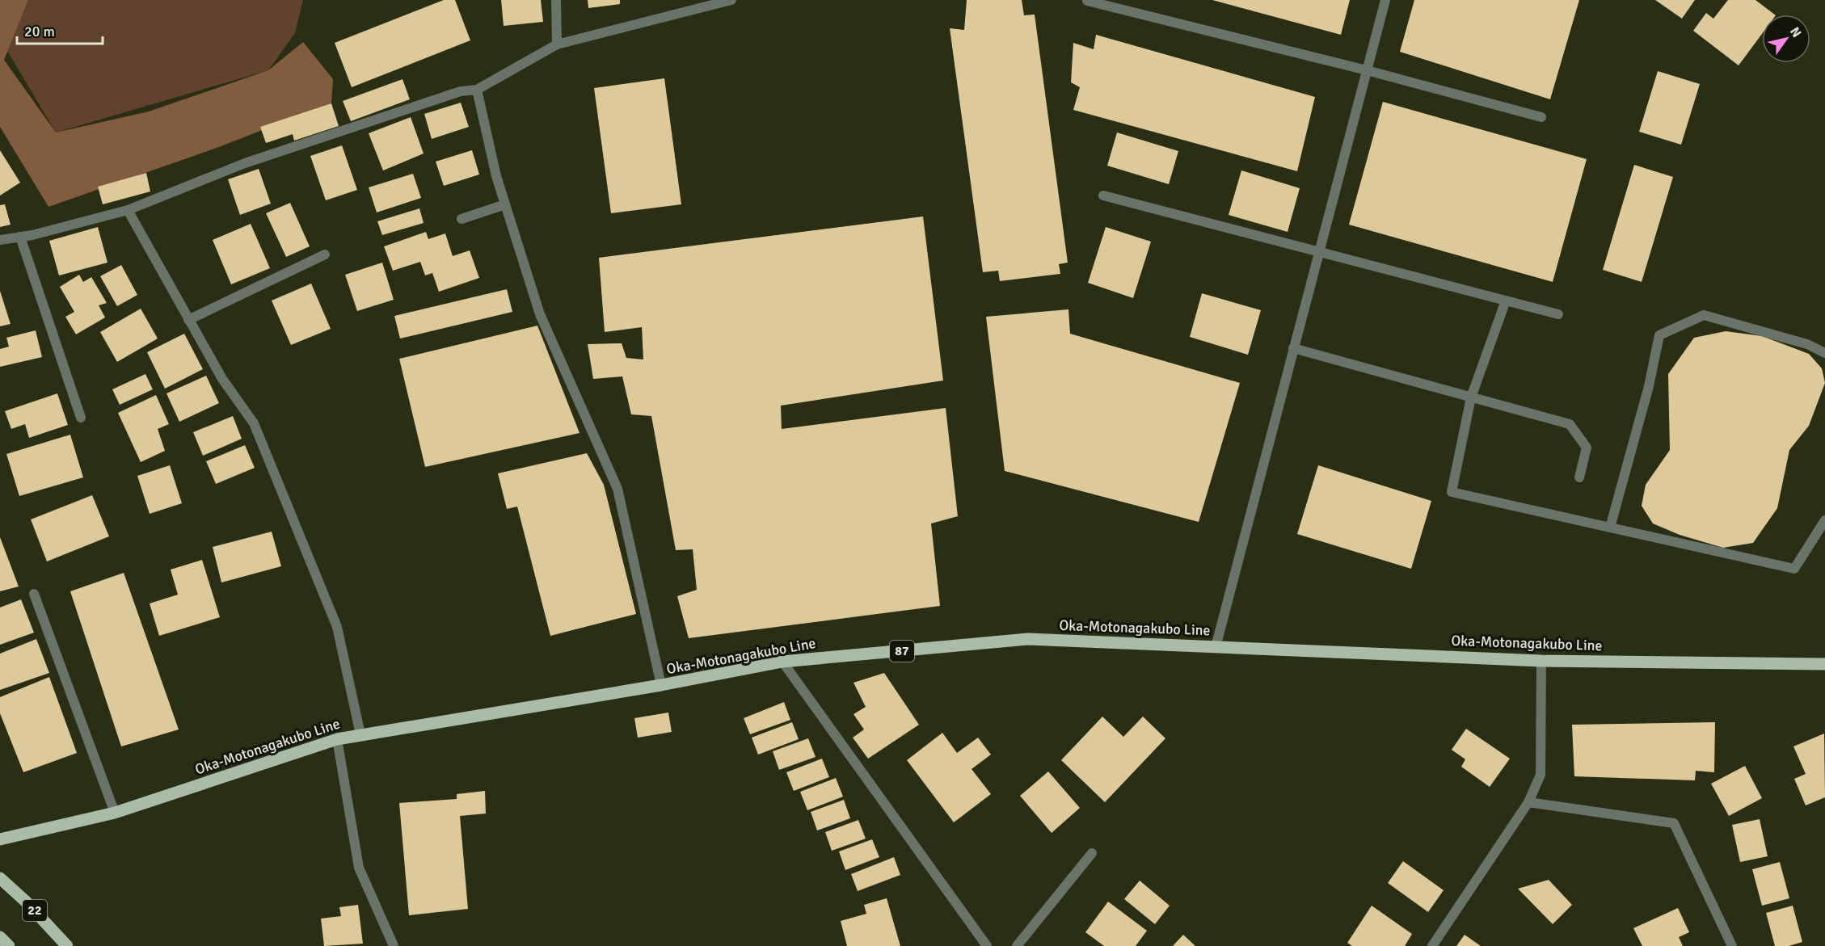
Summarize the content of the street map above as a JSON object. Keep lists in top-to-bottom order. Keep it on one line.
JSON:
{"streets":{"main road":["Oka-Motonagakubo Line","87","22"]},"scale_bar":"20 m","north":"top right"}
